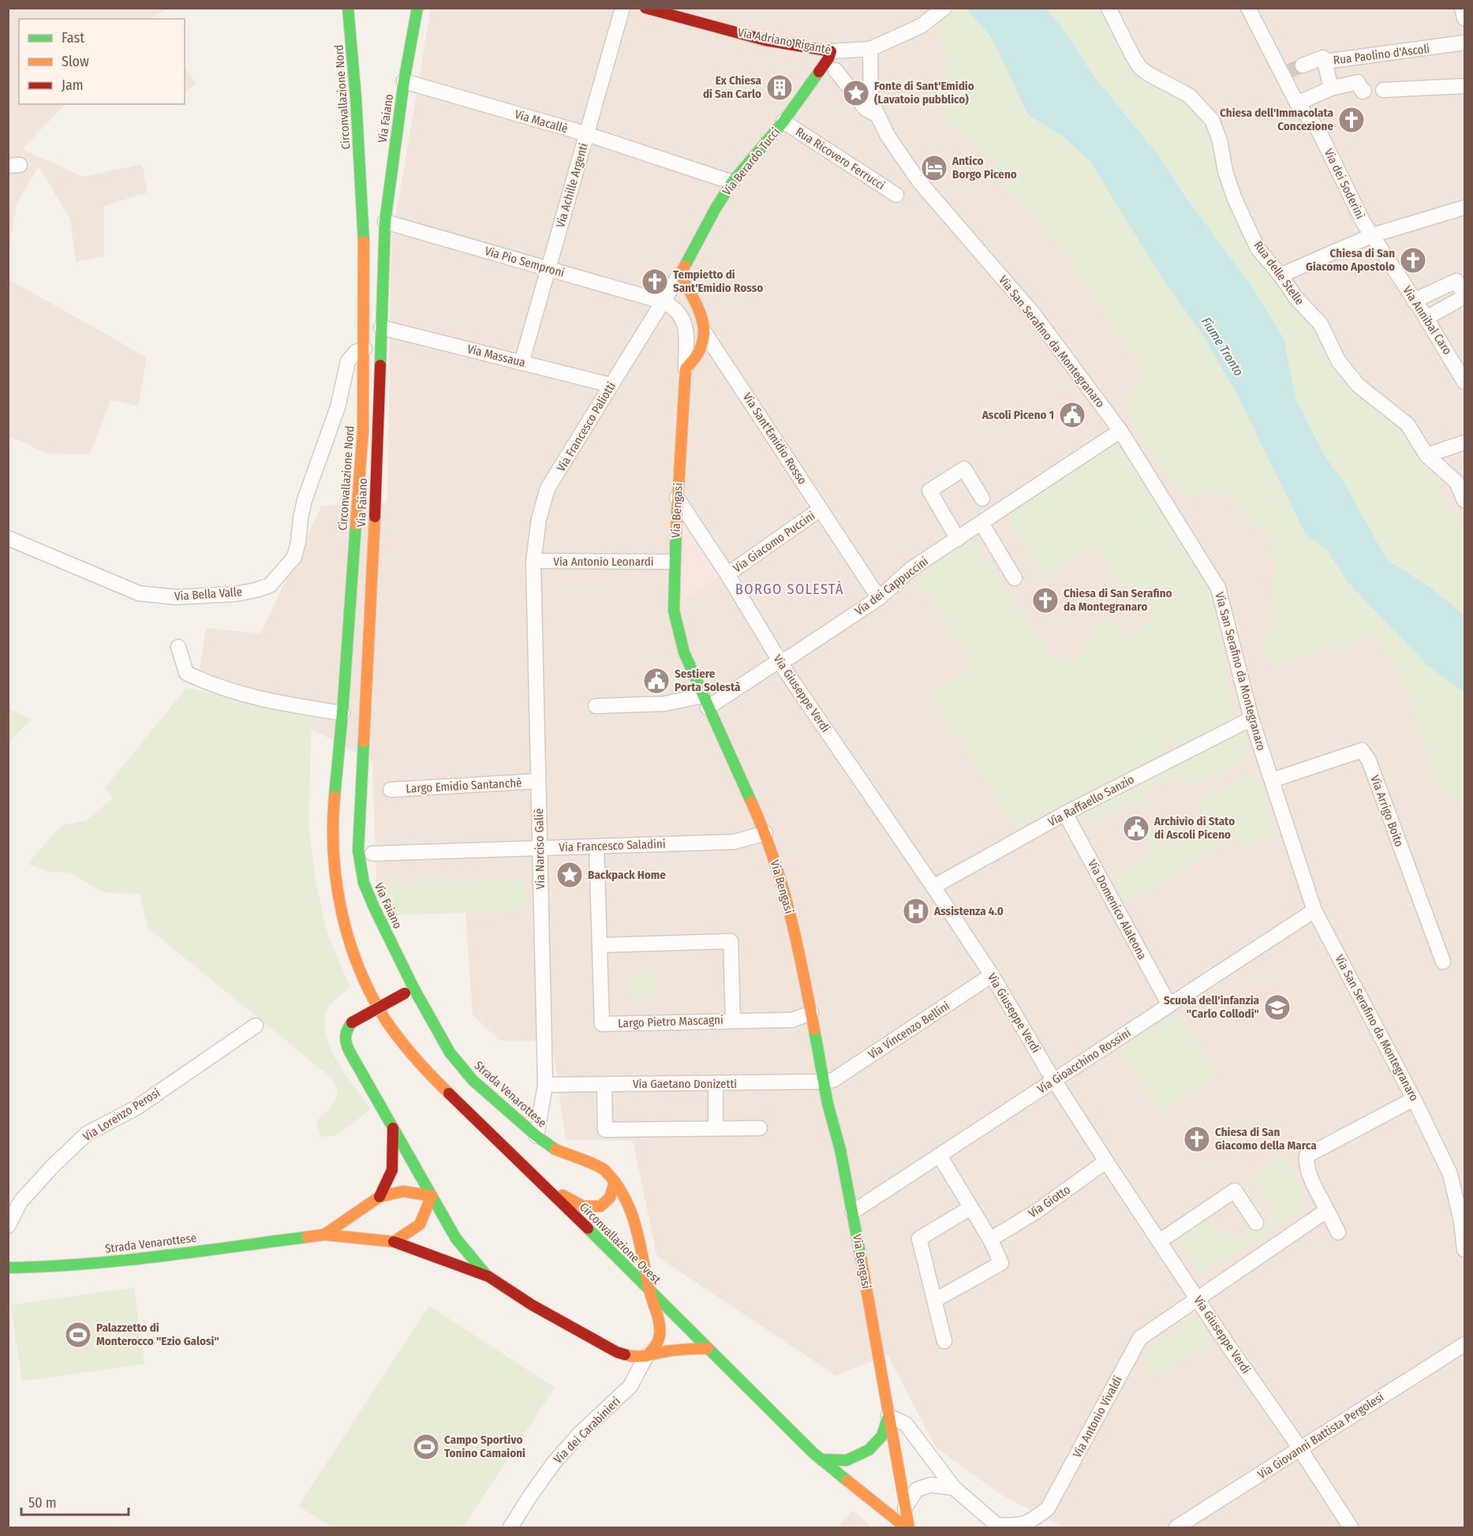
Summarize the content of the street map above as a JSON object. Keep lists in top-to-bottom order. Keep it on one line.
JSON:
{"streets":{"main road":["Via Adriano Rigantè","Circonvallazione Nord","Via Faiano","Via Berardo Tucci","Via Sant'Emidio Rosso","Via Bengasi","Strada Venarottese","Circonvallazione Ovest"],"street":["Rua Paolino d'Ascoli","Via Macallè","Rua Ricovero Ferrucci","Via dei Soderini","Via Achille Argenti","Via Pio Semproni","Rua delle Stelle","Via Annibal Caro","Via San Serafino da Montegranaro","Via Massaua","Via Francesco Paliotti","Via Giacomo Puccini","Via Antonio Leonardi","Via dei Cappuccini","Via Bella Valle","Via Giuseppe Verdi","Largo Emidio Santanchè","Via Raffaello Sanzio","Via Arrigo Boito","Via Francesco Saladini","Via Narciso Galiè","Via Domenico Alaleona","Largo Pietro Mascagni","Via Vincenzo Bellini","Via Gioacchino Rossini","Via Gaetano Donizetti","Via Lorenzo Perosi","Via Giotto","Via Antonio Vivaldi","Via dei Carabinieri","Via Giovanni Battista Pergolesi"]},"crossings":[["Via Adriano Rigantè","Via Berardo Tucci"],["Via Adriano Rigantè","Via San Serafino da Montegranaro"],["Circonvallazione Nord","Via Bella Valle"],["Circonvallazione Nord","Circonvallazione Ovest"],["Via Faiano","Via Macallè"],["Via Faiano","Via Pio Semproni"],["Via Faiano","Via Massaua"],["Via Faiano","Strada Venarottese"],["Via Macallè","Via Berardo Tucci"],["Via Macallè","Via Achille Argenti"],["Rua Ricovero Ferrucci","Via Berardo Tucci"],["Via Berardo Tucci","Via Pio Semproni"],["Via Berardo Tucci","Via Francesco Paliotti"],["Via Berardo Tucci","Via Sant'Emidio Rosso"],["Via Berardo Tucci","Via Bengasi"],["Via dei Soderini","Via Annibal Caro"],["Via Achille Argenti","Via Pio Semproni"],["Via Achille Argenti","Via Massaua"],["Via Pio Semproni","Via Francesco Paliotti"],["Via Pio Semproni","Via Bengasi"],["Via San Serafino da Montegranaro","Via dei Cappuccini"],["Via San Serafino da Montegranaro","Via Raffaello Sanzio"],["Via San Serafino da Montegranaro","Via Arrigo Boito"],["Via San Serafino da Montegranaro","Via Gioacchino Rossini"],["Via Massaua","Via Francesco Paliotti"],["Via Francesco Paliotti","Via Bengasi"],["Via Francesco Paliotti","Via Antonio Leonardi"],["Via Francesco Paliotti","Via Narciso Galiè"],["Via Sant'Emidio Rosso","Via Giacomo Puccini"],["Via Sant'Emidio Rosso","Via dei Cappuccini"],["Via Bengasi","Via Antonio Leonardi"],["Via Bengasi","Via dei Cappuccini"],["Via Bengasi","Via Giuseppe Verdi"],["Via Bengasi","Via Francesco Saladini"],["Via Bengasi","Largo Pietro Mascagni"],["Via Bengasi","Via Vincenzo Bellini"],["Via Bengasi","Via Gioacchino Rossini"],["Via Bengasi","Via Gaetano Donizetti"],["Via Bengasi","Circonvallazione Ovest"],["Via Giacomo Puccini","Via Giuseppe Verdi"],["Via Antonio Leonardi","Via Narciso Galiè"],["Via dei Cappuccini","Via Giuseppe Verdi"],["Via Giuseppe Verdi","Via Raffaello Sanzio"],["Via Giuseppe Verdi","Via Vincenzo Bellini"],["Via Giuseppe Verdi","Via Gioacchino Rossini"],["Via Giuseppe Verdi","Via Giotto"],["Via Giuseppe Verdi","Via Antonio Vivaldi"],["Via Giuseppe Verdi","Via Giovanni Battista Pergolesi"],["Largo Emidio Santanchè","Via Narciso Galiè"],["Via Raffaello Sanzio","Via Domenico Alaleona"],["Via Francesco Saladini","Via Narciso Galiè"],["Via Francesco Saladini","Largo Pietro Mascagni"],["Via Narciso Galiè","Via Gaetano Donizetti"],["Via Narciso Galiè","Strada Venarottese"],["Via Domenico Alaleona","Via Gioacchino Rossini"],["Via Vincenzo Bellini","Via Gaetano Donizetti"],["Strada Venarottese","Circonvallazione Ovest"],["Strada Venarottese","Via dei Carabinieri"]],"districts":["BORGO SOLESTÀ"],"water":["Fiume Tronto"],"places":{"building":["Ex Chiesa di San Carlo"],"place":["Fonte di Sant'Emidio (Lavatoio pubblico)","Backpack Home"],"church":["Chiesa dell'Immacolata Concezione","Chiesa di San Giacomo Apostolo","Tempietto di Sant'Emidio Rosso","Chiesa di San Serafino da Montegranaro","Chiesa di San Giacomo della Marca"],"hotel":["Antico Borgo Piceno"],"public building":["Ascoli Piceno 1","Sestiere Porta Solestà","Archivio di Stato di Ascoli Piceno"],"hospital":["Assistenza 4.0"],"school or university":["Scuola dell'infanzia \"Carlo Collodi\""],"sports":["Palazzetto di Monterocco \"Ezio Galosi\"","Campo Sportivo Tonino Camaioni"]},"legend":["Fast","Slow","Jam"],"scale_bar":"50 m"}
